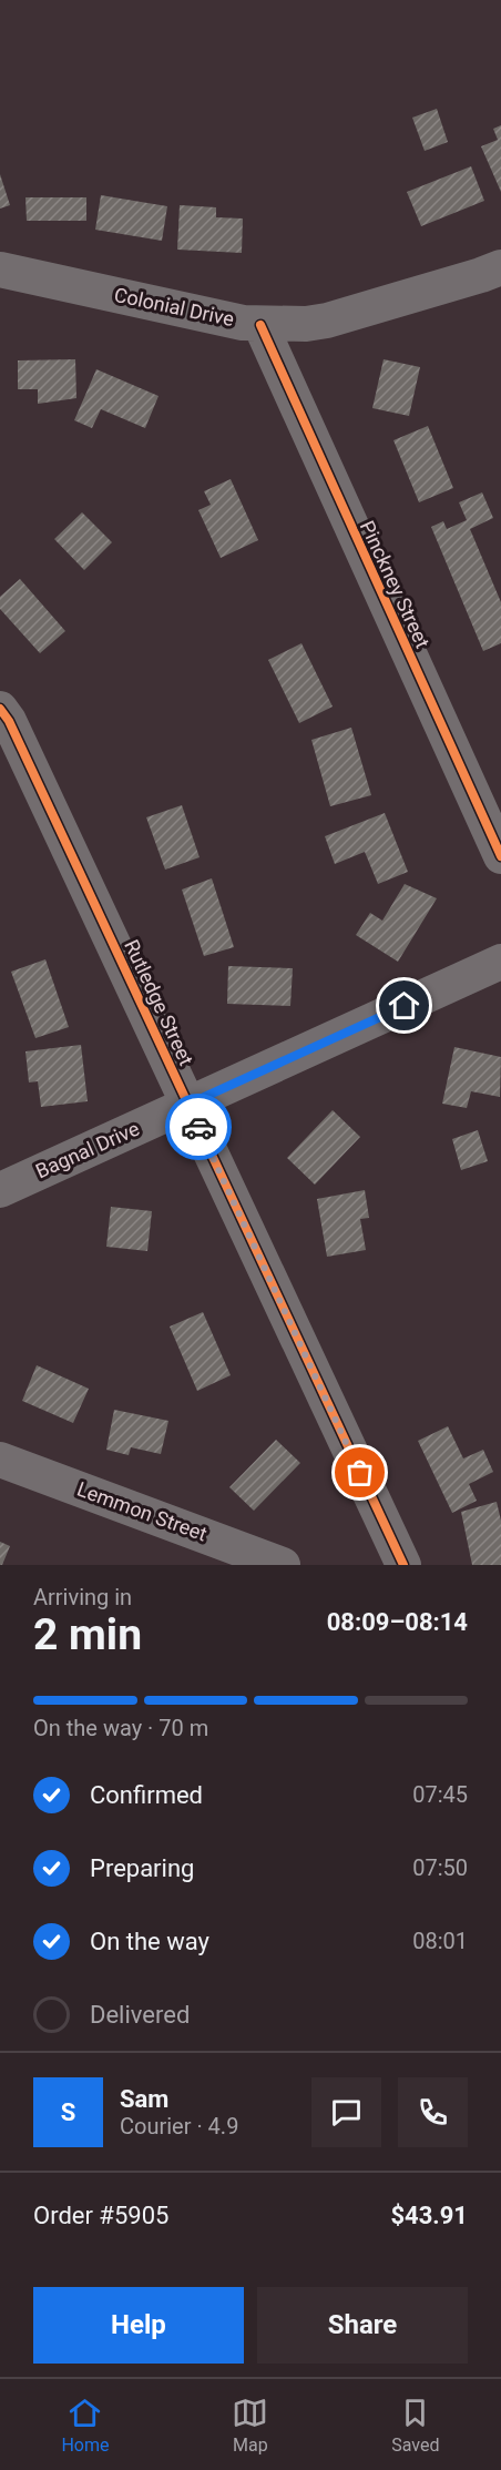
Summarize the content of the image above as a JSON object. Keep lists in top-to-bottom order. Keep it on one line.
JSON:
{"streets":{"street":["Colonial Drive","Pinckney Street","Rutledge Street","Bagnal Drive","Lemmon Street"]},"crossings":[["Colonial Drive","Pinckney Street"],["Rutledge Street","Bagnal Drive"]],"page":{"heading":["2 min","Arriving in","08:09–08:14"],"panel":["Sam","Courier · 4.9","Order #5905","$43.91"],"bar":"On the way · 70 m","list":[["Confirmed","07:45"],["Preparing","07:50"],["On the way","08:01"],"Delivered"],"round":"S","buttons":["Help","Share"],"tabs":["Home","Map","Saved"]}}
